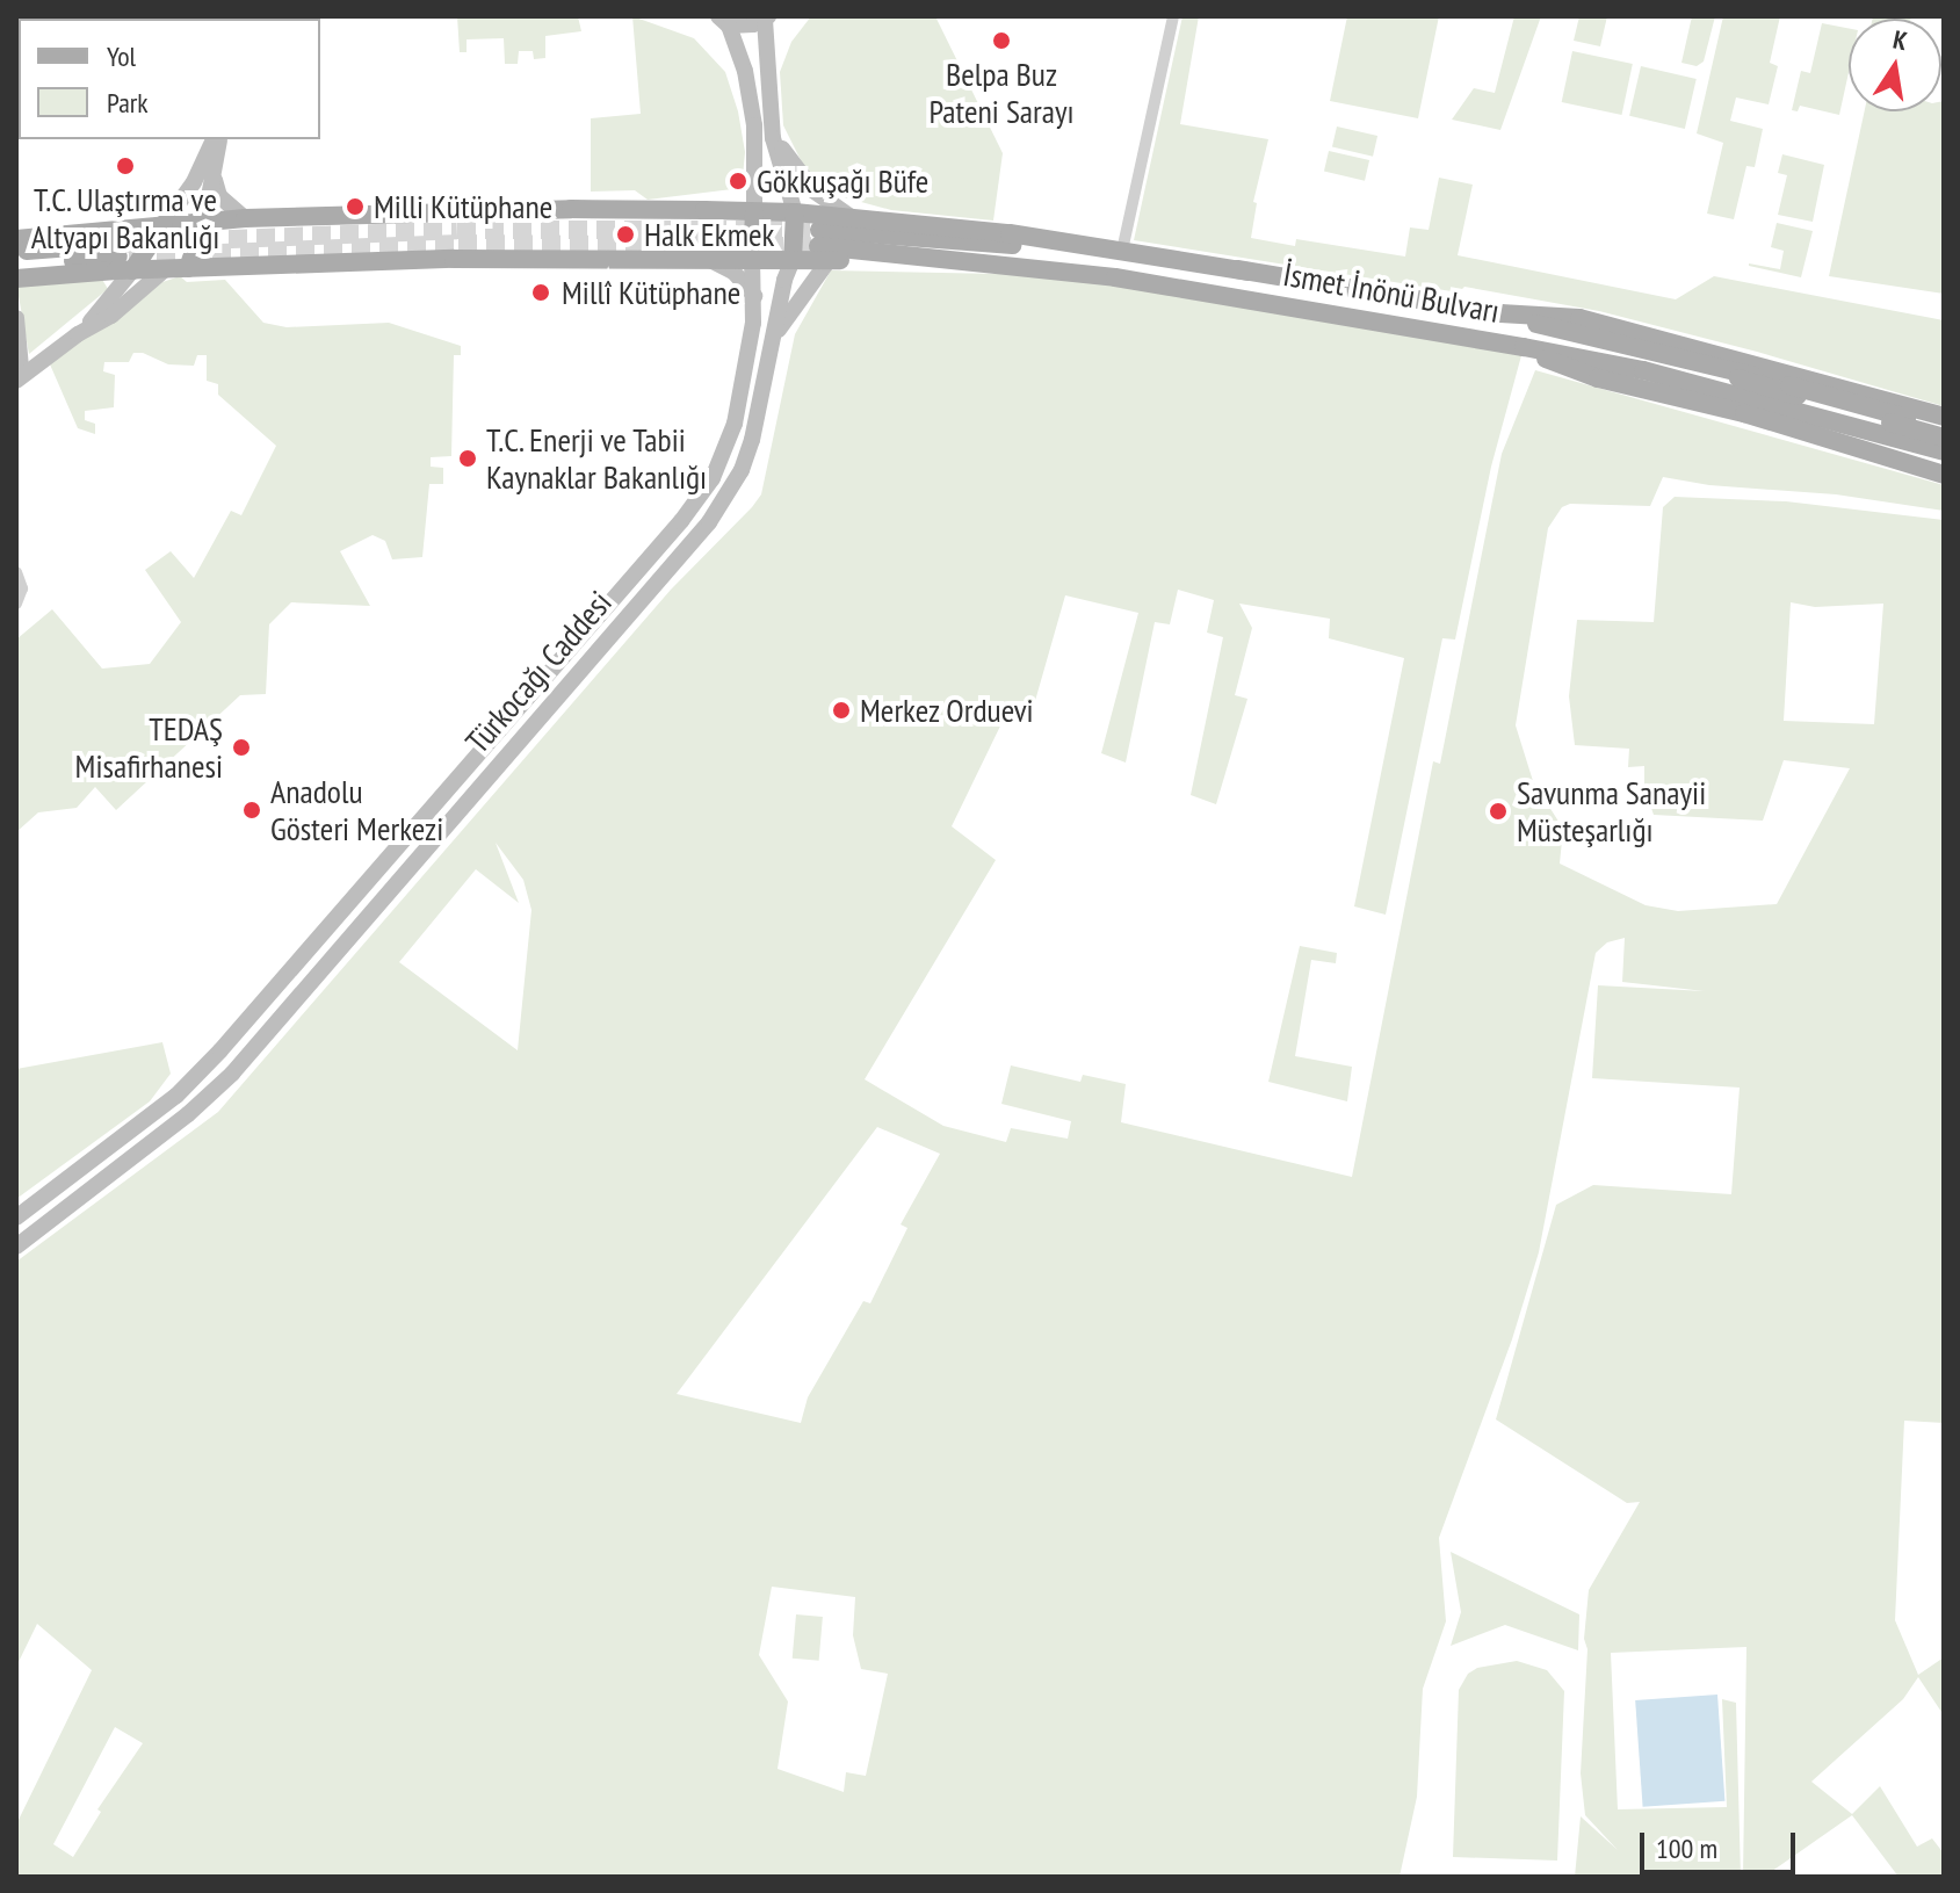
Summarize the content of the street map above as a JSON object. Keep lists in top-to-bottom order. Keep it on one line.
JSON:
{"streets":{"main road":["İsmet İnönü Bulvarı","Türkocağı Caddesi"]},"places":["Belpa Buz Pateni Sarayı","T.C. Ulaştırma ve Altyapı Bakanlığı","Gökkuşağı Büfe","Milli Kütüphane","Halk Ekmek","Millî Kütüphane","T.C. Enerji ve Tabii Kaynaklar Bakanlığı","Merkez Orduevi","TEDAŞ Misafirhanesi","Anadolu Gösteri Merkezi","Savunma Sanayii Müsteşarlığı"],"legend":["Yol","Park"],"scale_bar":"100 m","north":"top"}
